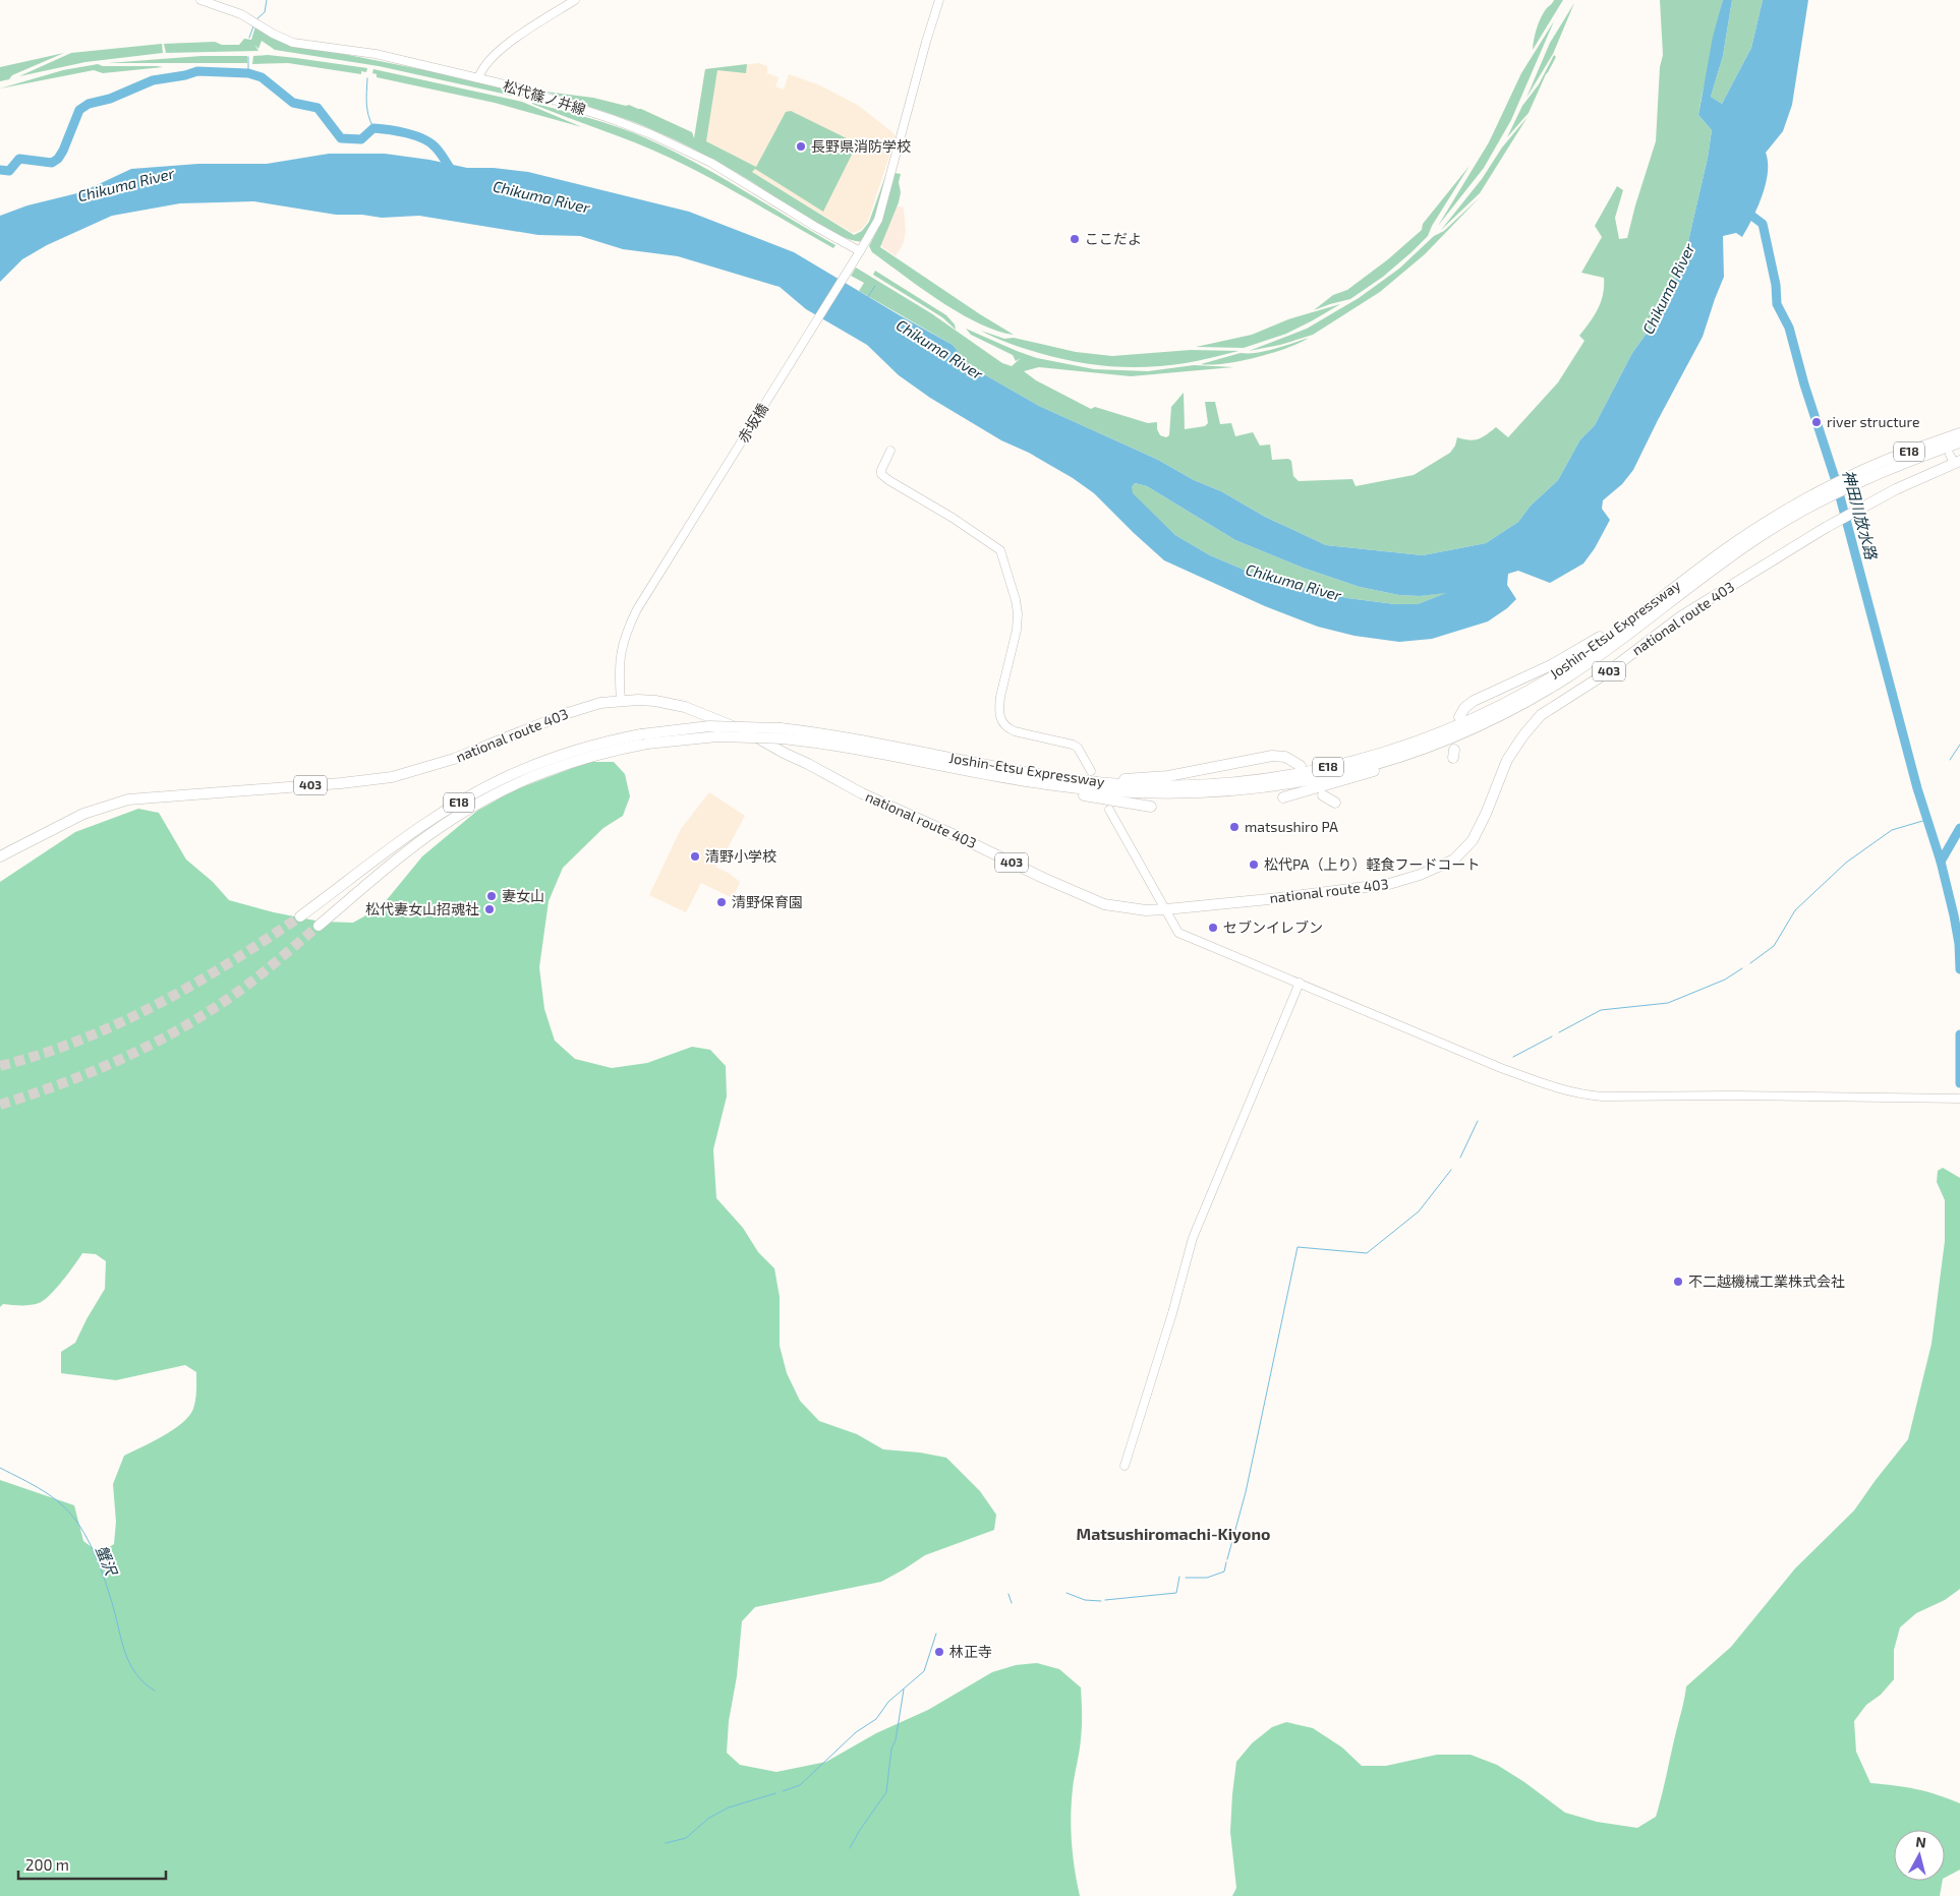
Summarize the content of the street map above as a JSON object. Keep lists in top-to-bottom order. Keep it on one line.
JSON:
{"streets":{"highway":["E18","national route 403","Joshin-Etsu Expressway","403"],"street":["松代篠ノ井線","赤坂橋"]},"crossings":[["松代篠ノ井線","赤坂橋"],["赤坂橋","national route 403"]],"districts":["Matsushiromachi-Kiyono"],"water":["Chikuma River","神田川放水路","蟹沢"],"places":["長野県消防学校","ここだよ","river structure","matsushiro PA","清野小学校","松代PA（上り）軽食フードコート","妻女山","清野保育園","松代妻女山招魂社","セブンイレブン","不二越機械工業株式会社","林正寺"],"scale_bar":"200 m","north":"top"}
